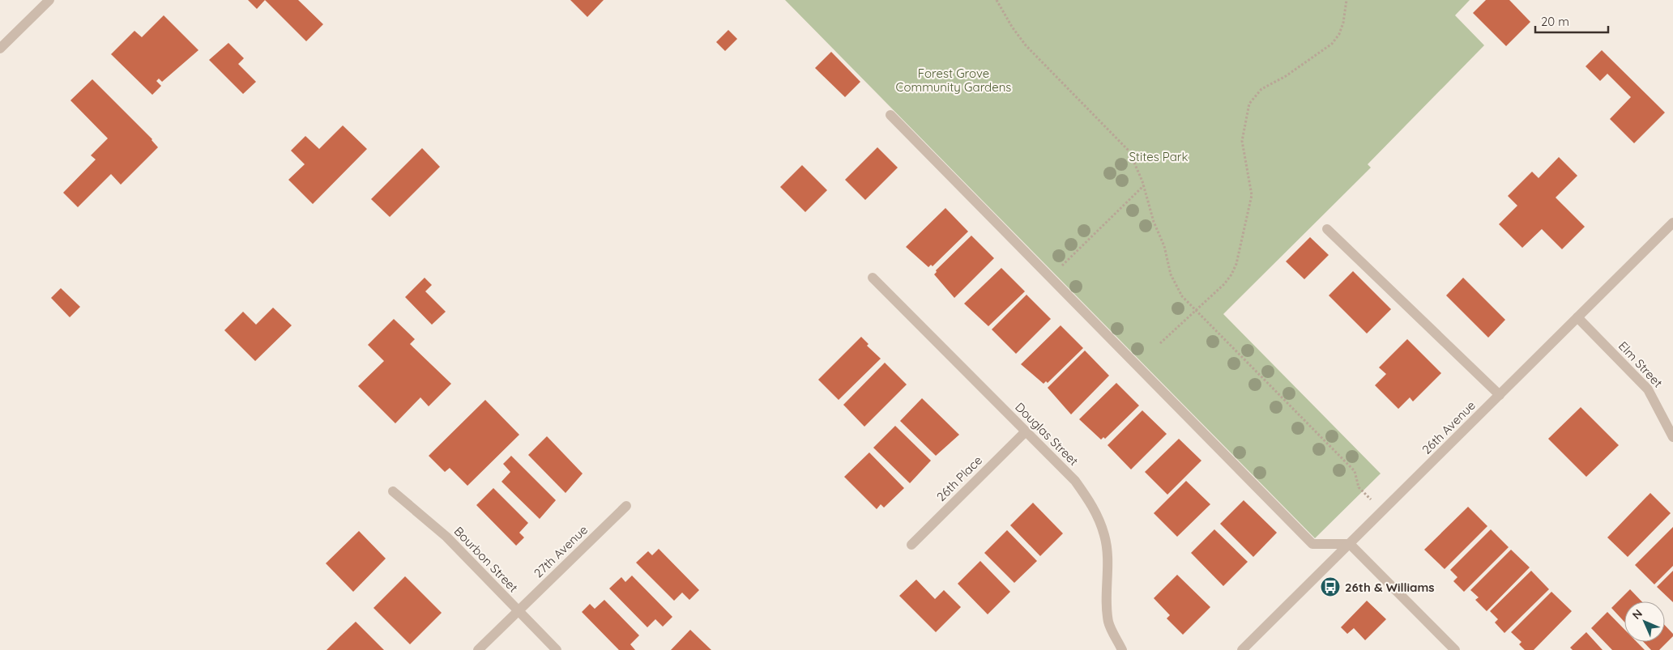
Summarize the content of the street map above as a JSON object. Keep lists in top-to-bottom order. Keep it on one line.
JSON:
{"streets":{"street":["Elm Street","26th Avenue","Douglas Street","26th Place","27th Avenue","Bourbon Street"]},"crossings":[["Elm Street","26th Avenue"],["Douglas Street","26th Place"],["27th Avenue","Bourbon Street"]],"parks":["Forest Grove Community Gardens","Stites Park"],"places":{"bus stop":["26th & Williams"]},"scale_bar":"20 m","north":"top left"}
